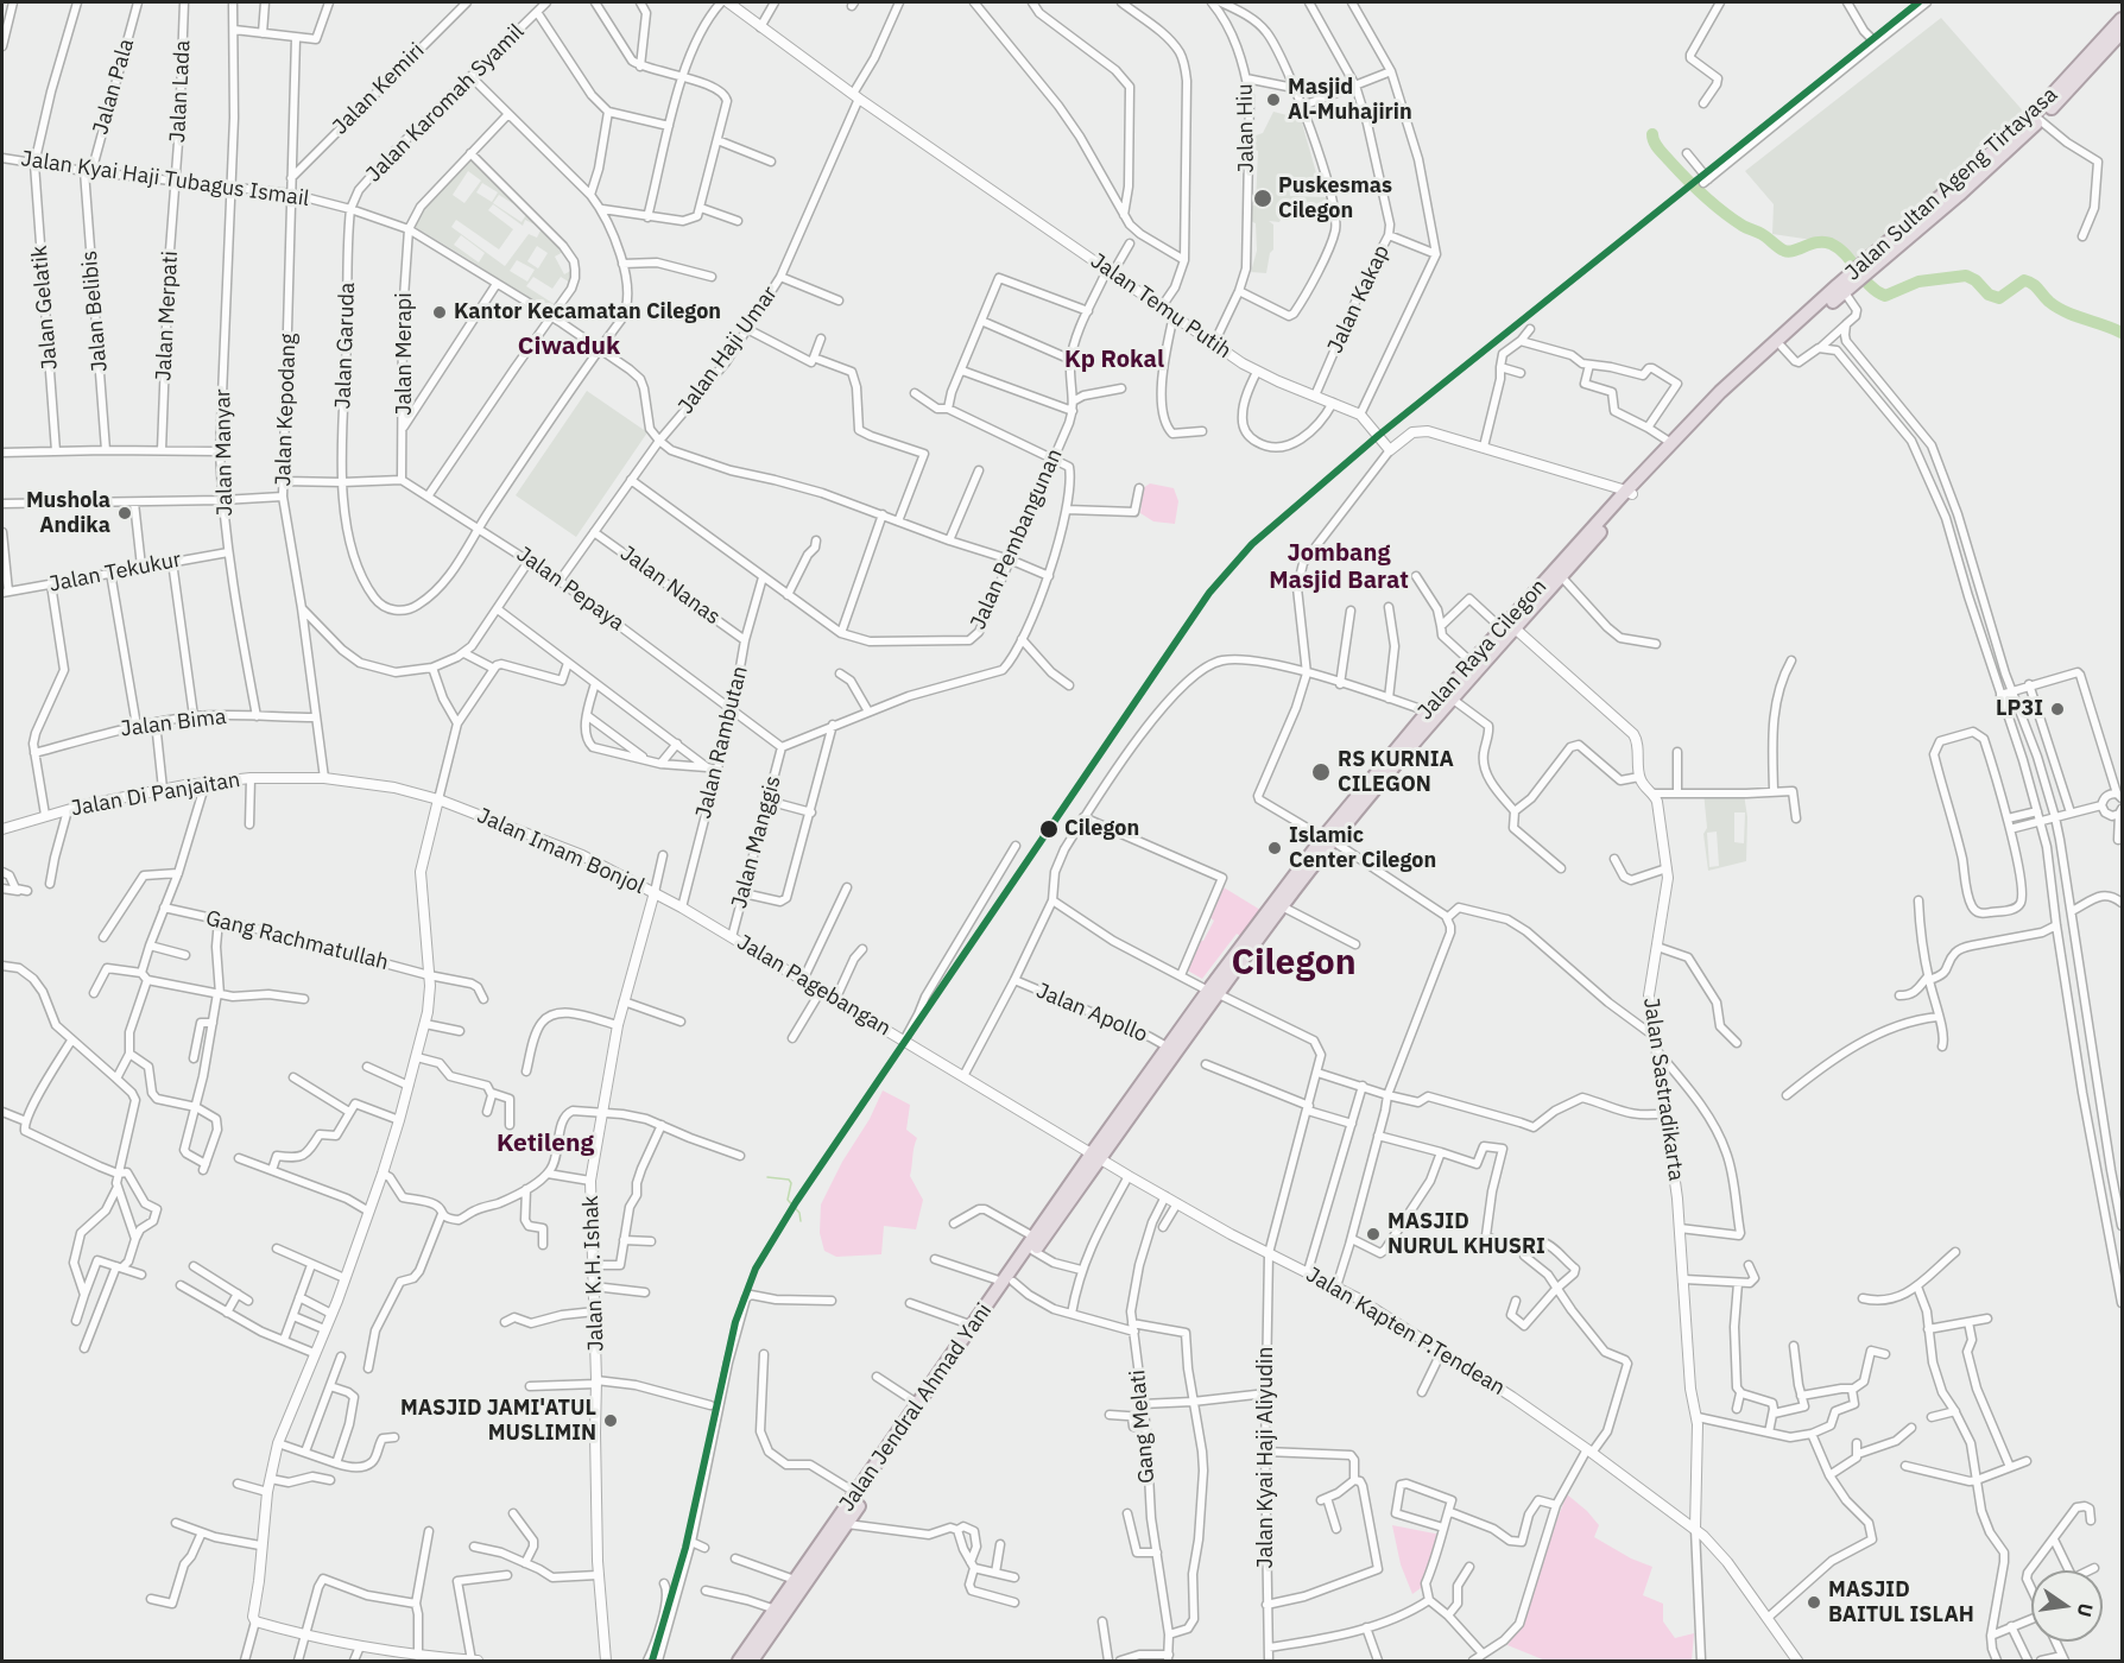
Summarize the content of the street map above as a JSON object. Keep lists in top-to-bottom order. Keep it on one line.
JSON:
{"streets":{"highway":["Jalan Sultan Ageng Tirtayasa","Jalan Raya Cilegon","Jalan Jendral Ahmad Yani"],"street":["Jalan Pala","Jalan Kemiri","Jalan Lada","Jalan Karomah Syamil","Jalan Hiu","Jalan Kyai Haji Tubagus Ismail","Jalan Kakap","Jalan Temu Putih","Jalan Gelatik","Jalan Belibis","Jalan Merpati","Jalan Garuda","Jalan Haji Umar","Jalan Merapi","Jalan Kepodang","Jalan Manyar","Jalan Pembangunan","Jalan Tekukur","Jalan Nanas","Jalan Pepaya","Jalan Bima","Jalan Rambutan","Jalan Di Panjaitan","Jalan Manggis","Jalan Imam Bonjol","Gang Rachmatullah","Jalan Pagebangan","Jalan Apollo","Jalan Sastradikarta","Jalan K.H. Ishak","Jalan Kapten P.Tendean","Gang Melati","Jalan Kyai Haji Aliyudin"]},"crossings":[["Jalan Pala","Jalan Kyai Haji Tubagus Ismail"],["Jalan Pala","Jalan Belibis"],["Jalan Kemiri","Jalan Kepodang"],["Jalan Lada","Jalan Kyai Haji Tubagus Ismail"],["Jalan Lada","Jalan Merpati"],["Jalan Karomah Syamil","Jalan Kyai Haji Tubagus Ismail"],["Jalan Karomah Syamil","Jalan Garuda"],["Jalan Hiu","Jalan Temu Putih"],["Jalan Kyai Haji Tubagus Ismail","Jalan Gelatik"],["Jalan Kyai Haji Tubagus Ismail","Jalan Belibis"],["Jalan Kyai Haji Tubagus Ismail","Jalan Merpati"],["Jalan Kyai Haji Tubagus Ismail","Jalan Garuda"],["Jalan Kyai Haji Tubagus Ismail","Jalan Haji Umar"],["Jalan Kyai Haji Tubagus Ismail","Jalan Merapi"],["Jalan Kyai Haji Tubagus Ismail","Jalan Kepodang"],["Jalan Kyai Haji Tubagus Ismail","Jalan Manyar"],["Jalan Sultan Ageng Tirtayasa","Jalan Raya Cilegon"],["Jalan Kakap","Jalan Temu Putih"],["Jalan Temu Putih","Jalan Haji Umar"],["Jalan Temu Putih","Jalan Pembangunan"],["Jalan Garuda","Jalan Pepaya"],["Jalan Haji Umar","Jalan Pembangunan"],["Jalan Haji Umar","Jalan Nanas"],["Jalan Haji Umar","Jalan Pepaya"],["Jalan Merapi","Jalan Pepaya"],["Jalan Kepodang","Jalan Bima"],["Jalan Kepodang","Jalan Di Panjaitan"],["Jalan Manyar","Jalan Tekukur"],["Jalan Manyar","Jalan Bima"],["Jalan Pembangunan","Jalan Rambutan"],["Jalan Nanas","Jalan Rambutan"],["Jalan Pepaya","Jalan Rambutan"],["Jalan Pepaya","Jalan Manggis"],["Jalan Raya Cilegon","Jalan Pagebangan"],["Jalan Raya Cilegon","Jalan Apollo"],["Jalan Raya Cilegon","Jalan Kapten P.Tendean"],["Jalan Raya Cilegon","Jalan Jendral Ahmad Yani"],["Jalan Rambutan","Jalan Imam Bonjol"],["Jalan Rambutan","Jalan Pagebangan"],["Jalan Di Panjaitan","Jalan Imam Bonjol"],["Jalan Manggis","Jalan Pagebangan"],["Jalan Imam Bonjol","Jalan Pagebangan"],["Jalan Imam Bonjol","Jalan K.H. Ishak"],["Jalan Pagebangan","Jalan Kapten P.Tendean"],["Jalan Pagebangan","Jalan Jendral Ahmad Yani"],["Jalan Sastradikarta","Jalan Kapten P.Tendean"],["Jalan Kapten P.Tendean","Jalan Jendral Ahmad Yani"],["Jalan Kapten P.Tendean","Gang Melati"],["Jalan Kapten P.Tendean","Jalan Kyai Haji Aliyudin"]],"districts":["Ciwaduk","Kp Rokal","Jombang Masjid Barat","Cilegon","Ketileng"],"places":["Masjid Al-Muhajirin","Puskesmas Cilegon","Kantor Kecamatan Cilegon","Mushola Andika","LP3I","RS KURNIA CILEGON","Cilegon","Islamic Center Cilegon","MASJID NURUL KHUSRI","MASJID JAMI'ATUL MUSLIMIN","MASJID BAITUL ISLAH"],"north":"right"}
